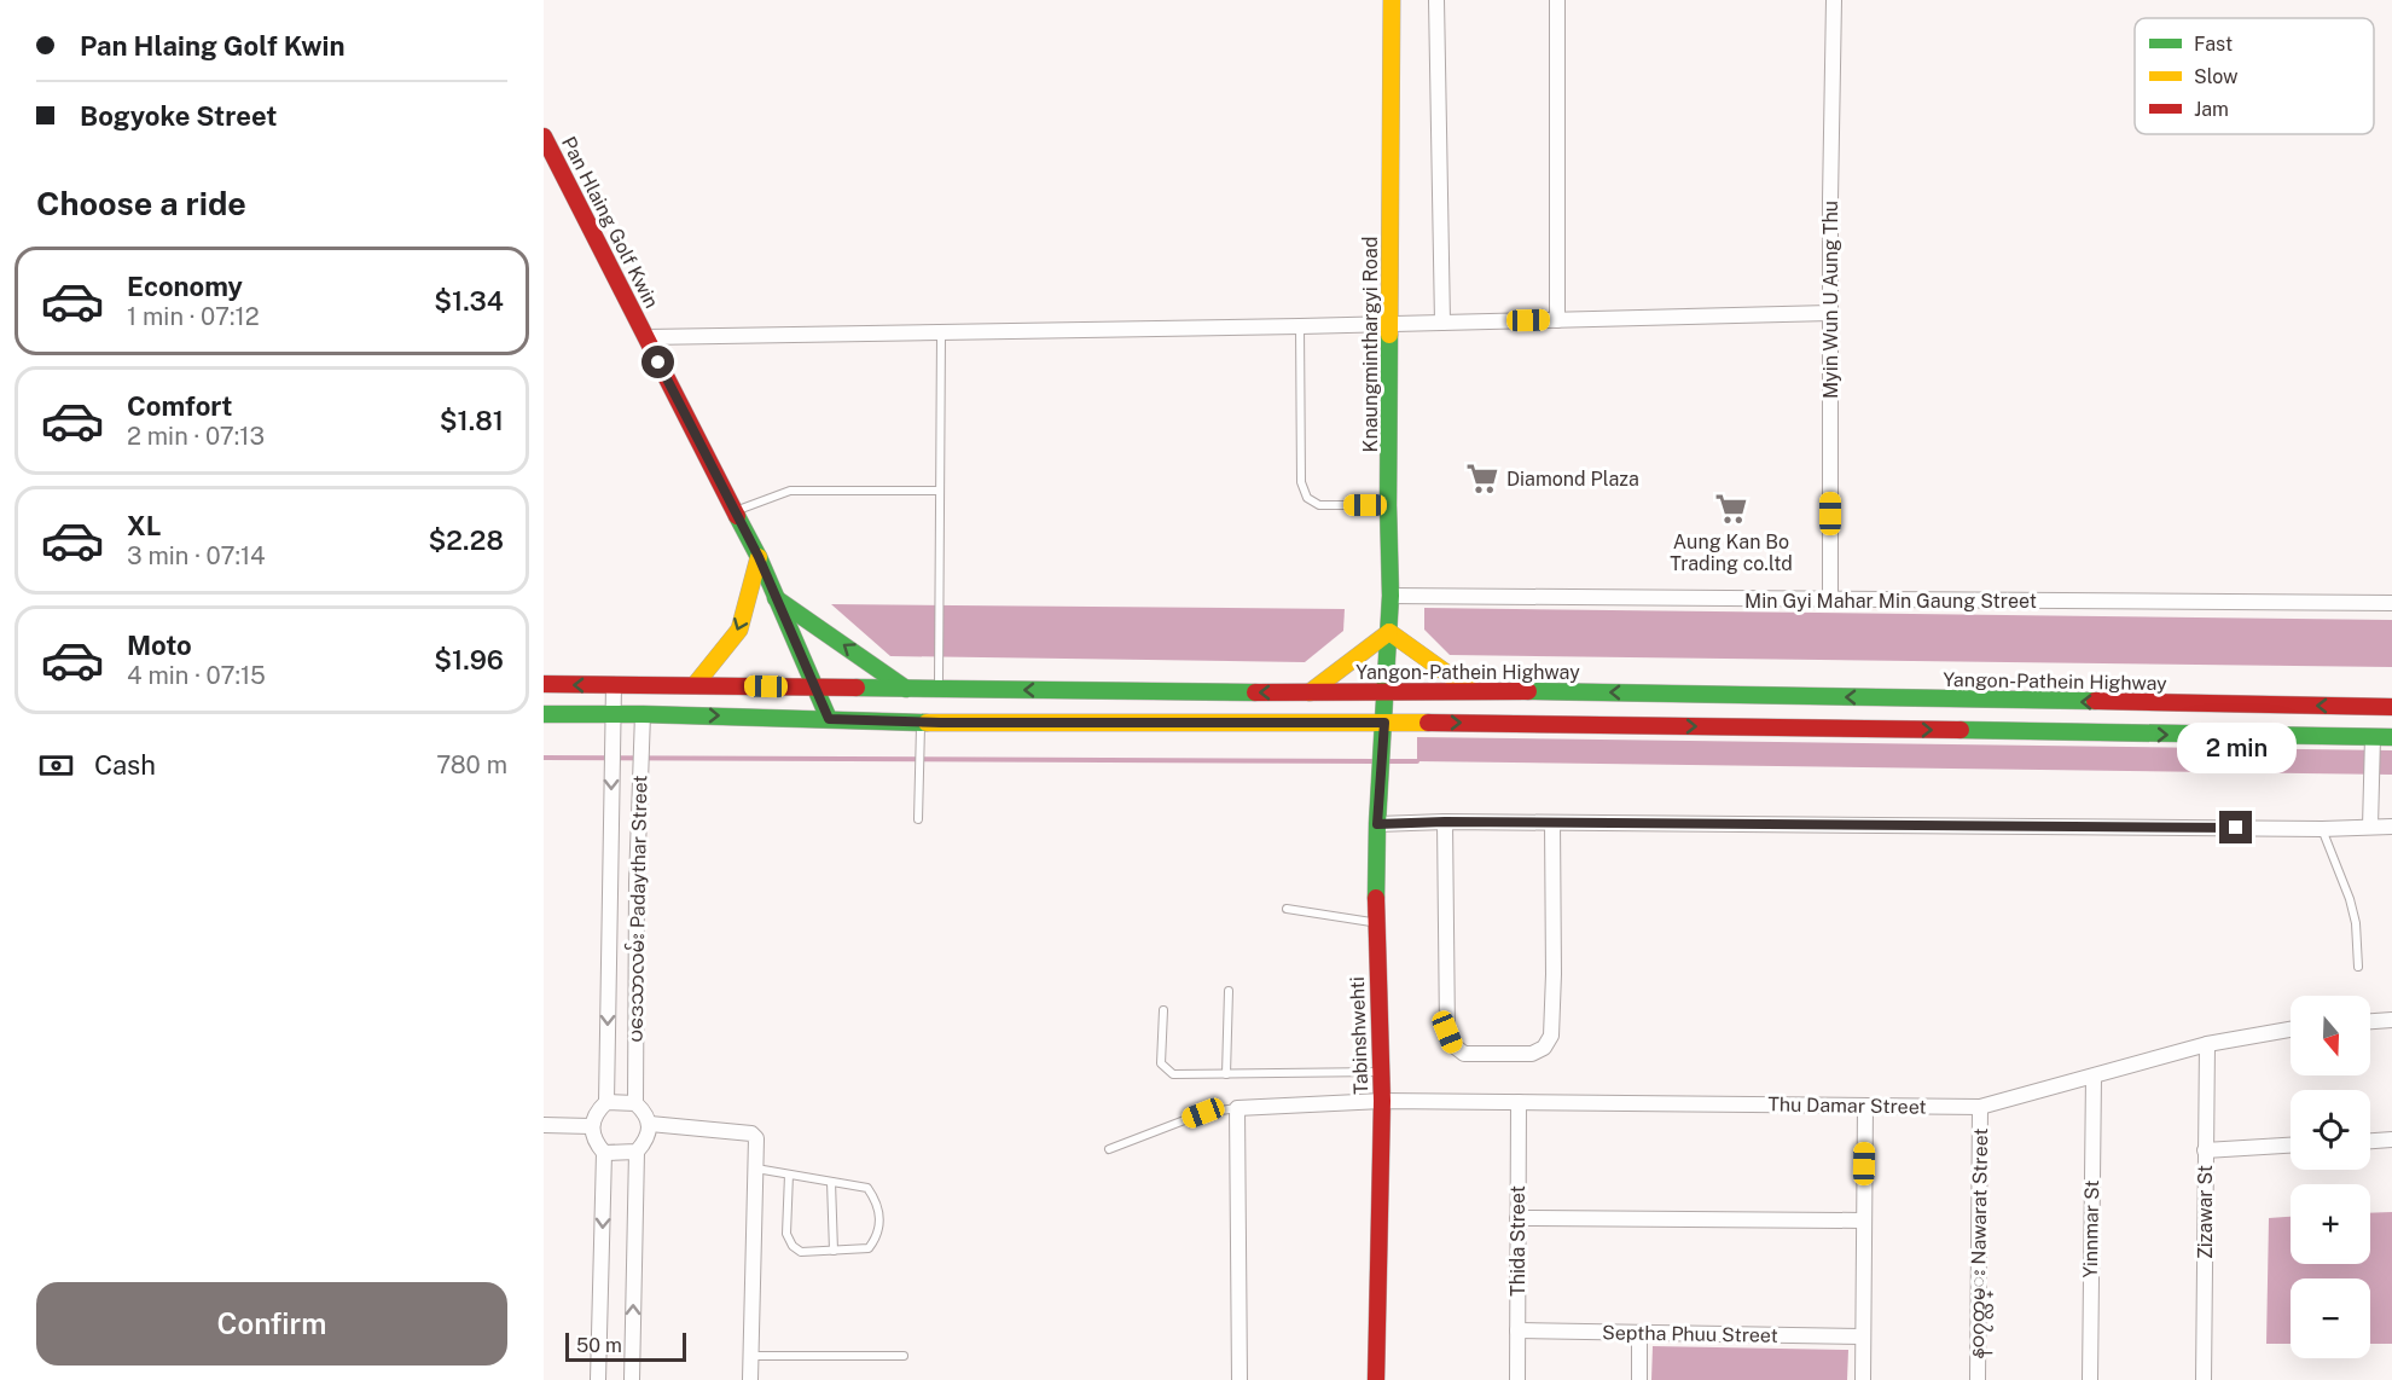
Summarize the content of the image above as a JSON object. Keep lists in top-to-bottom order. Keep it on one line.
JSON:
{"streets":{"main road":["Pan Hlaing Golf Kwin","Knaungminthargyi Road","Yangon-Pathein Highway","Tabinshwehti"],"street":["Myin Wun U Aung Thu","Min Gyi Mahar Min Gaung Street","ပဒေသာလမ်း Padaythar Street","Thu Damar Street","Zizawar St","Yinnmar St","Thida Street","နဝ၇တ္လမ္း Nawarat Street","Septha Phuu Street"]},"crossings":[["Pan Hlaing Golf Kwin","Yangon-Pathein Highway"],["Myin Wun U Aung Thu","Min Gyi Mahar Min Gaung Street"],["Knaungminthargyi Road","Min Gyi Mahar Min Gaung Street"],["Knaungminthargyi Road","Yangon-Pathein Highway"],["Knaungminthargyi Road","Tabinshwehti"],["Yangon-Pathein Highway","ပဒေသာလမ်း Padaythar Street"],["Yangon-Pathein Highway","Tabinshwehti"],["Tabinshwehti","Thu Damar Street"],["Thu Damar Street","Zizawar St"],["Thu Damar Street","Yinnmar St"],["Thu Damar Street","Thida Street"],["Thu Damar Street","နဝ၇တ္လမ္း Nawarat Street"],["Thida Street","Septha Phuu Street"]],"places":{"supermarket":["Diamond Plaza","Aung Kan Bo Trading co.ltd"]},"legend":["Fast","Slow","Jam"],"scale_bar":"50 m","north":"bottom","page":{"banner":["Pan Hlaing Golf Kwin","Bogyoke Street"],"heading":"Choose a ride","list":[{"name":"Economy","note":"1 min · 07:12","value":"$1.34"},{"name":"Comfort","note":"2 min · 07:13","value":"$1.81"},{"name":"XL","note":"3 min · 07:14","value":"$2.28"},{"name":"Moto","note":"4 min · 07:15","value":"$1.96"}],"bubble":"2 min","pay":["Cash","780 m"],"map_buttons":["+","−"],"buttons":"Confirm","scale":"50 m"}}
